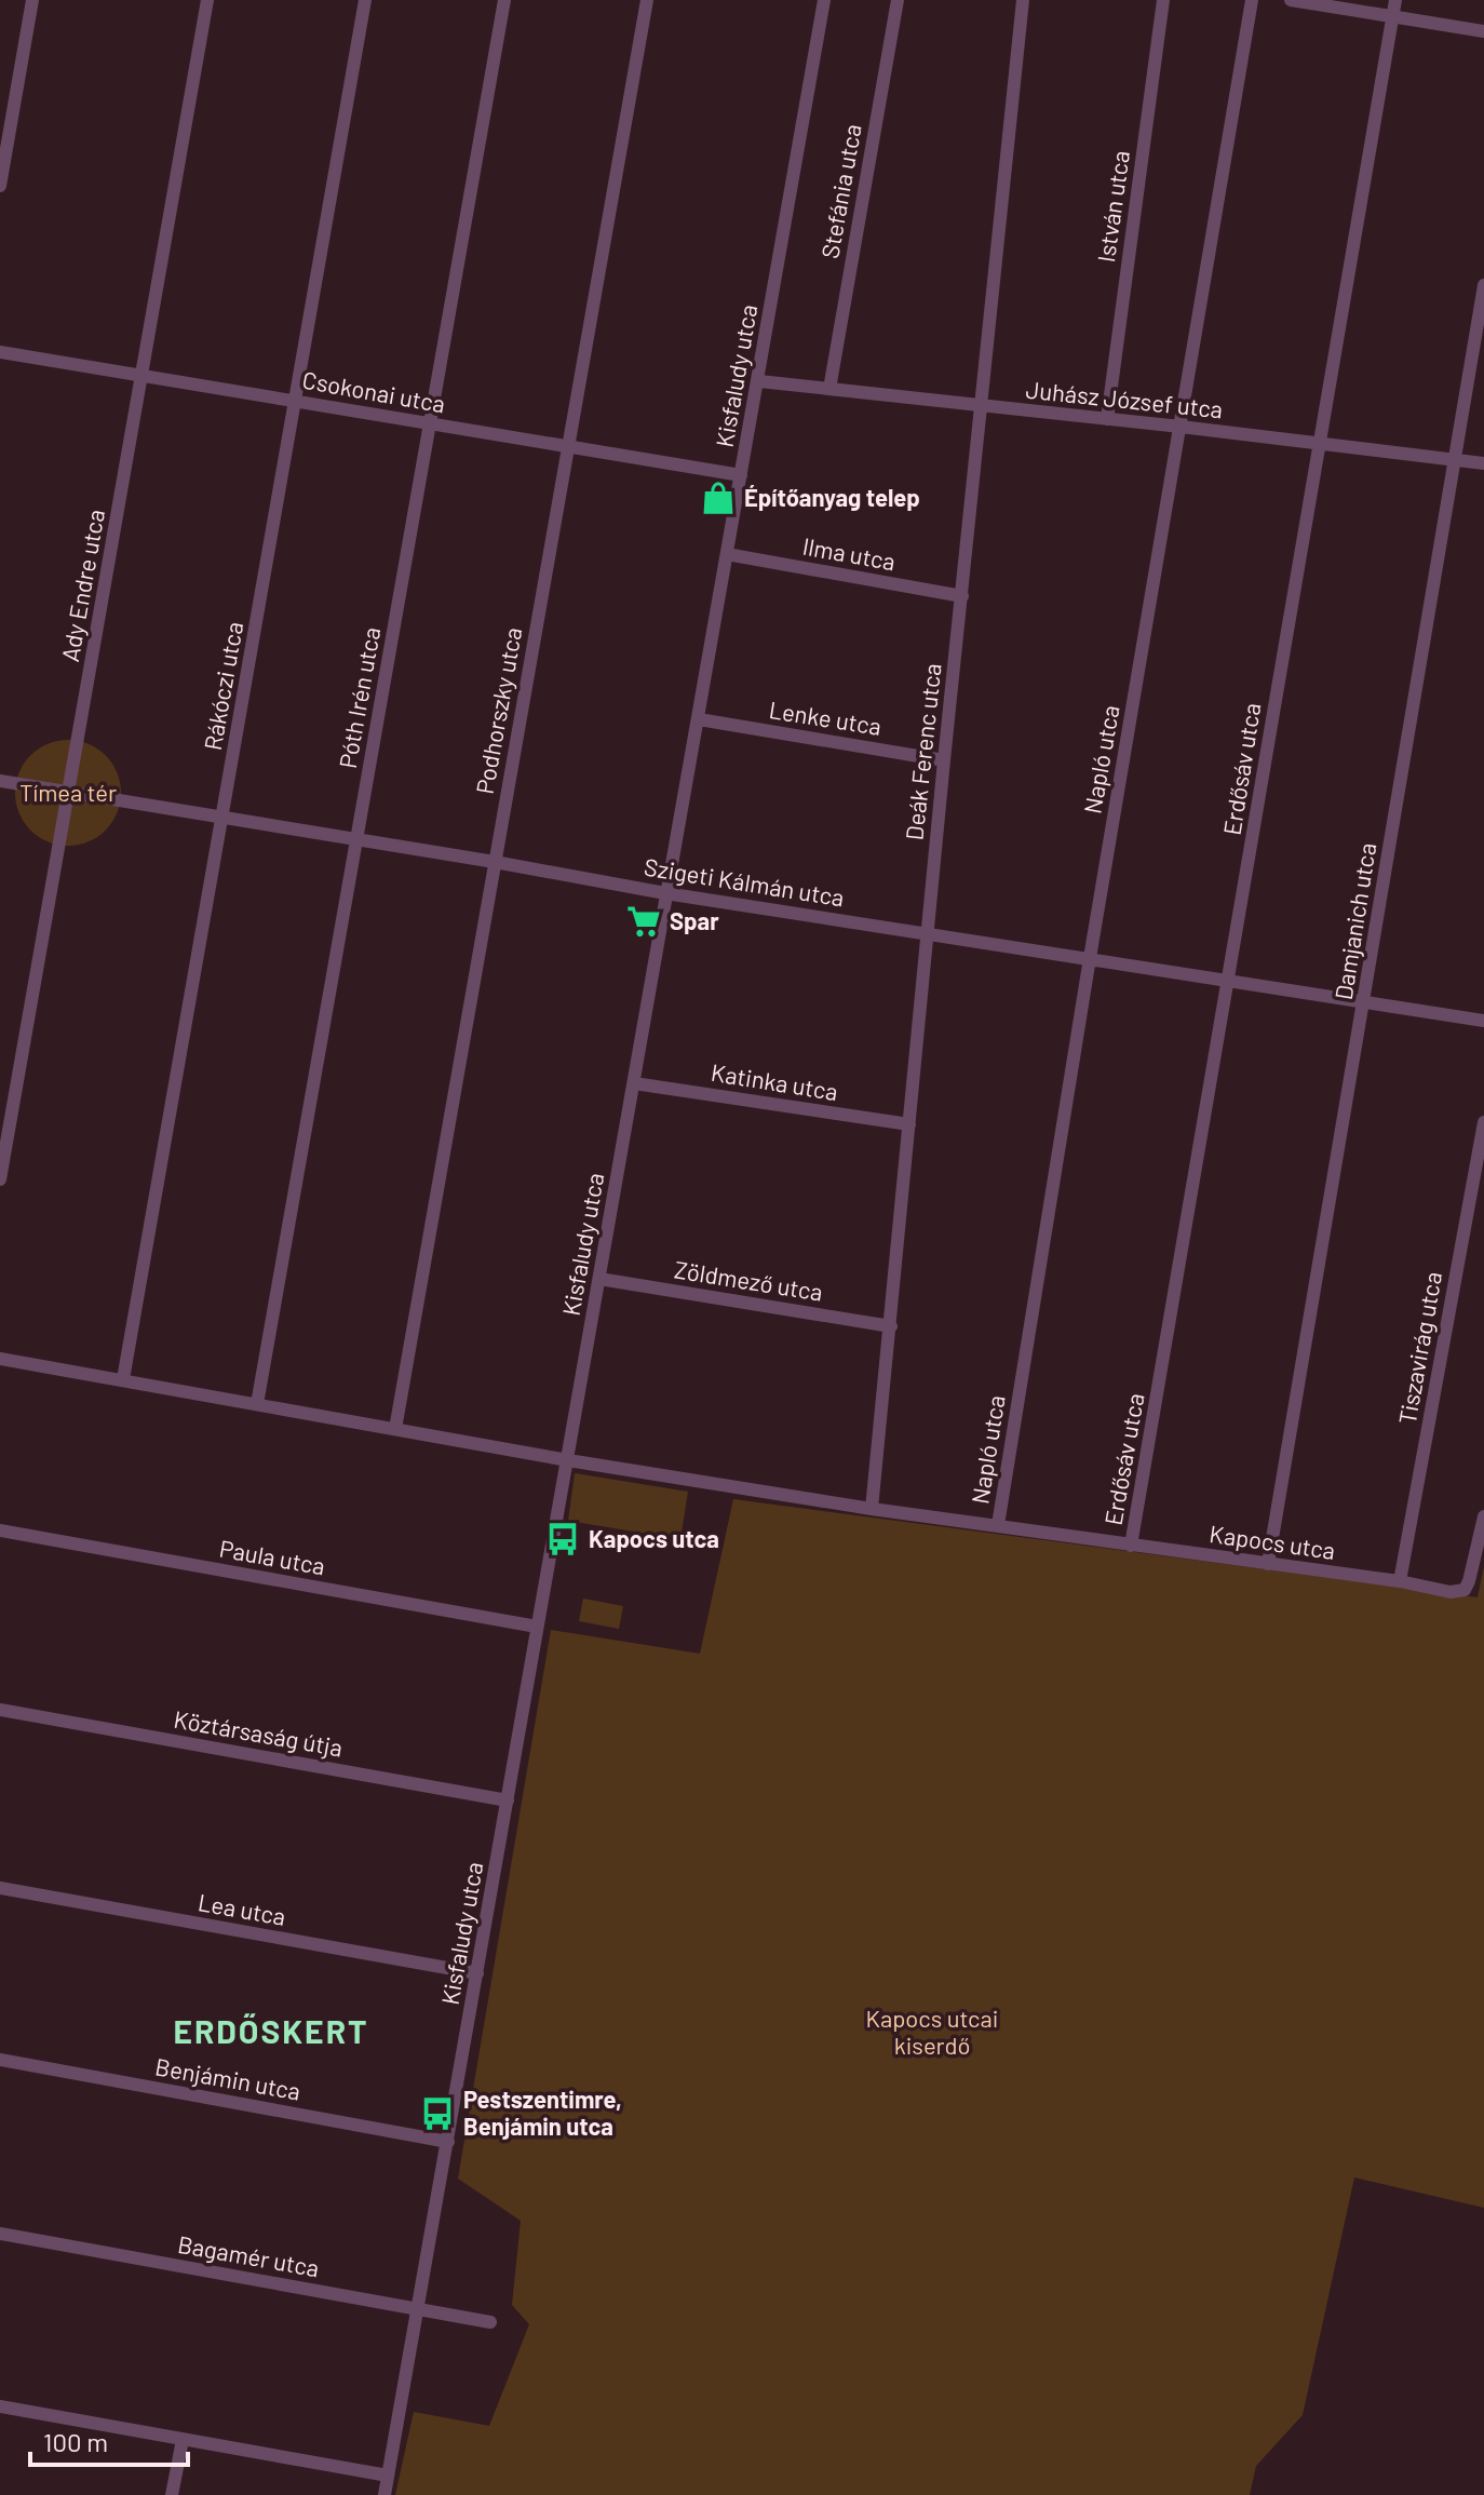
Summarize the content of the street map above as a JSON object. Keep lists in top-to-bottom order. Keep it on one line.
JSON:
{"streets":{"street":["Stefánia utca","István utca","Kisfaludy utca","Csokonai utca","Juhász József utca","Ilma utca","Ady Endre utca","Rákóczi utca","Póth Irén utca","Podhorszky utca","Lenke utca","Deák Ferenc utca","Napló utca","Erdősáv utca","Szigeti Kálmán utca","Damjanich utca","Katinka utca","Zöldmező utca","Tiszavirág utca","Kapocs utca","Paula utca","Köztársaság útja","Lea utca","Benjámin utca","Bagamér utca"]},"crossings":[["Stefánia utca","Juhász József utca"],["István utca","Juhász József utca"],["Kisfaludy utca","Csokonai utca"],["Kisfaludy utca","Juhász József utca"],["Kisfaludy utca","Ilma utca"],["Kisfaludy utca","Lenke utca"],["Kisfaludy utca","Szigeti Kálmán utca"],["Kisfaludy utca","Katinka utca"],["Kisfaludy utca","Zöldmező utca"],["Kisfaludy utca","Kapocs utca"],["Kisfaludy utca","Paula utca"],["Kisfaludy utca","Köztársaság útja"],["Kisfaludy utca","Lea utca"],["Kisfaludy utca","Benjámin utca"],["Kisfaludy utca","Bagamér utca"],["Csokonai utca","Ady Endre utca"],["Csokonai utca","Rákóczi utca"],["Csokonai utca","Póth Irén utca"],["Csokonai utca","Podhorszky utca"],["Juhász József utca","Deák Ferenc utca"],["Juhász József utca","Napló utca"],["Juhász József utca","Erdősáv utca"],["Juhász József utca","Damjanich utca"],["Ilma utca","Deák Ferenc utca"],["Ady Endre utca","Szigeti Kálmán utca"],["Rákóczi utca","Szigeti Kálmán utca"],["Rákóczi utca","Kapocs utca"],["Póth Irén utca","Szigeti Kálmán utca"],["Póth Irén utca","Kapocs utca"],["Podhorszky utca","Szigeti Kálmán utca"],["Podhorszky utca","Kapocs utca"],["Lenke utca","Deák Ferenc utca"],["Deák Ferenc utca","Szigeti Kálmán utca"],["Deák Ferenc utca","Katinka utca"],["Deák Ferenc utca","Zöldmező utca"],["Deák Ferenc utca","Kapocs utca"],["Napló utca","Szigeti Kálmán utca"],["Napló utca","Kapocs utca"],["Erdősáv utca","Szigeti Kálmán utca"],["Erdősáv utca","Kapocs utca"],["Szigeti Kálmán utca","Damjanich utca"],["Damjanich utca","Kapocs utca"],["Tiszavirág utca","Kapocs utca"]],"districts":["ERDŐSKERT"],"parks":["Tímea tér","Kapocs utcai kiserdő"],"places":{"shop":["Építőanyag telep"],"supermarket":["Spar"],"bus stop":["Kapocs utca","Pestszentimre, Benjámin utca"]},"scale_bar":"100 m"}
